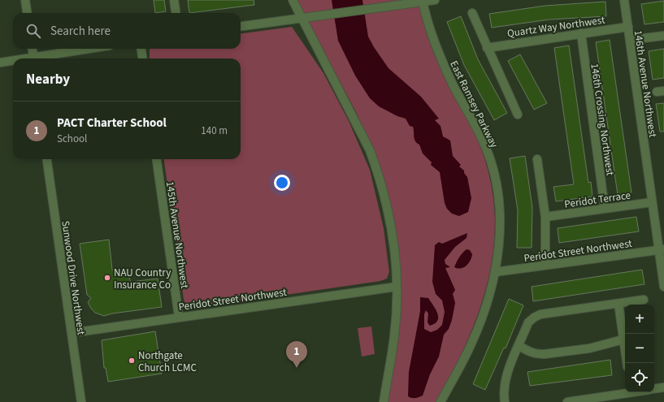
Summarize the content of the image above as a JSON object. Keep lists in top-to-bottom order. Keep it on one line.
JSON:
{"streets":{"street":["Quartz Way Northwest","146th Avenue Northwest","East Ramsey Parkway","146th Crossing Northwest","Peridot Terrace","145th Avenue Northwest","Peridot Street Northwest","Sunwood Drive Northwest"]},"crossings":[["Quartz Way Northwest","146th Avenue Northwest"],["Quartz Way Northwest","146th Crossing Northwest"],["146th Avenue Northwest","Peridot Terrace"],["146th Avenue Northwest","Peridot Street Northwest"],["East Ramsey Parkway","Peridot Street Northwest"],["146th Crossing Northwest","Peridot Terrace"],["145th Avenue Northwest","Peridot Street Northwest"],["Peridot Street Northwest","Sunwood Drive Northwest"]],"places":["NAU Country Insurance Co","Northgate Church LCMC"],"page":{"search":"Search here","heading":"Nearby","list":[{"mark":"1","name":"PACT Charter School","note":"School","value":"140 m"}],"map_buttons":["+","−"],"pins":"1"}}
